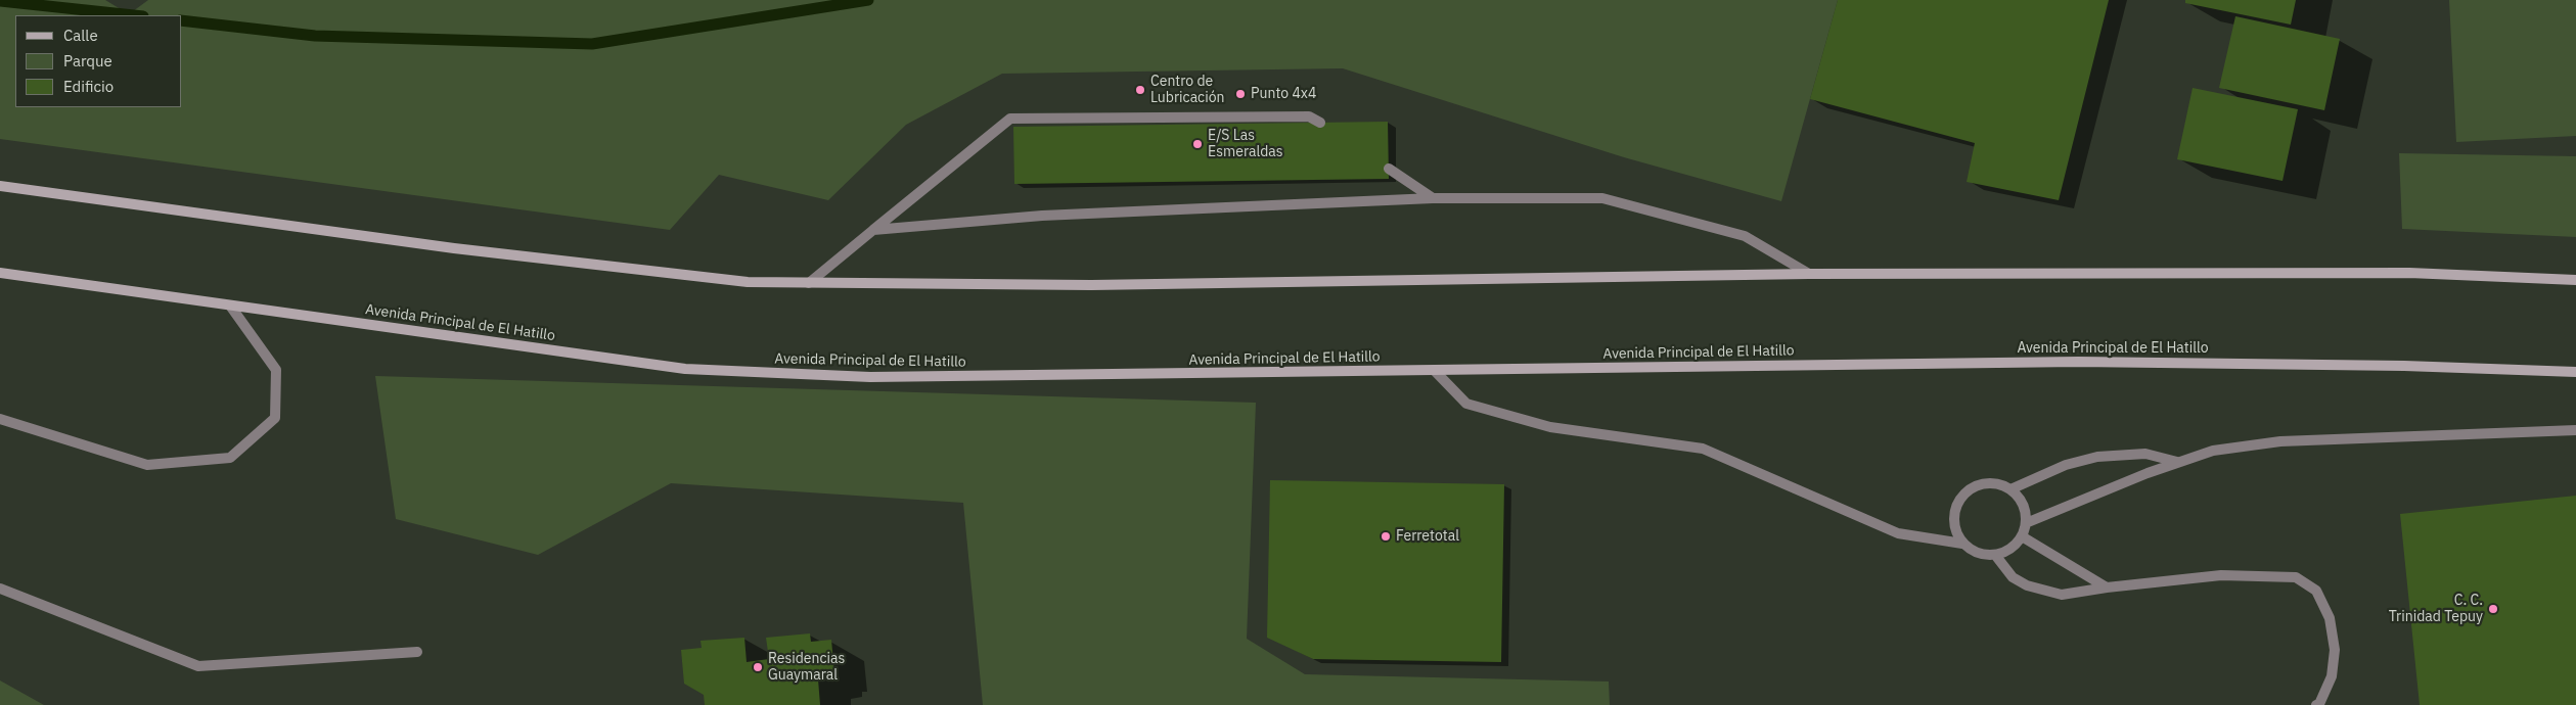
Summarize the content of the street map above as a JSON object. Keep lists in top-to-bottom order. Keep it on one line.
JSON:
{"streets":{"main road":["Avenida Principal de El Hatillo"]},"places":["Centro de Lubricación","Punto 4x4","E/S Las Esmeraldas","Ferretotal","C. C. Trinidad Tepuy","Residencias Guaymaral"],"legend":["Calle","Parque","Edificio"]}
